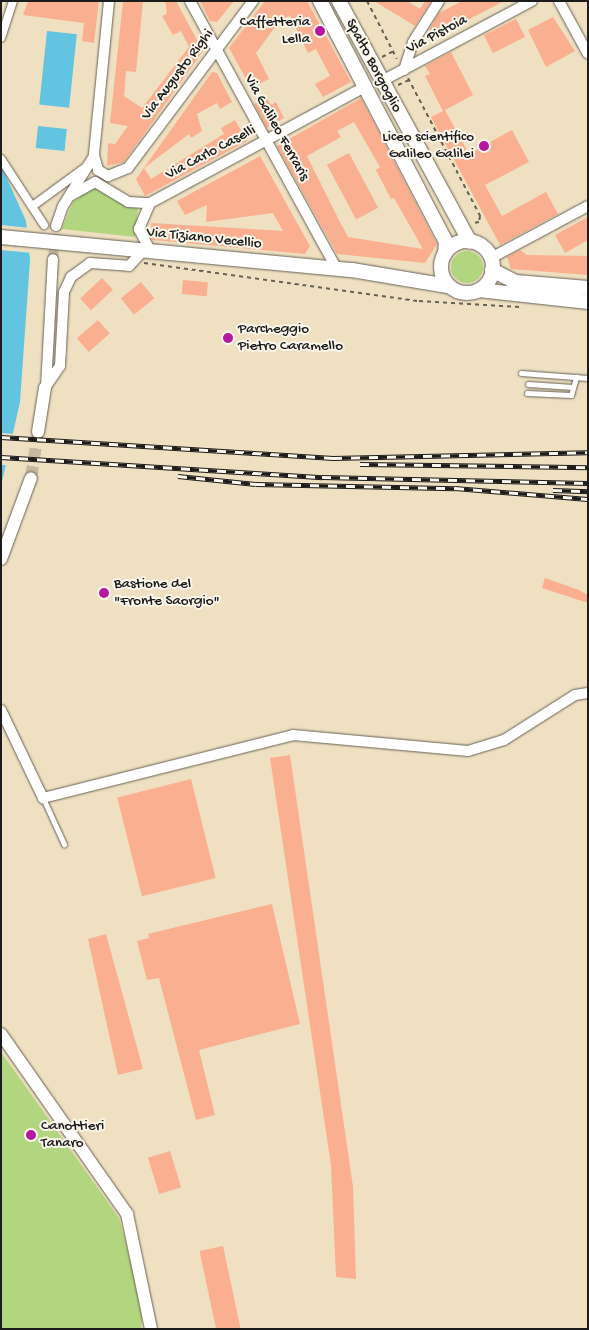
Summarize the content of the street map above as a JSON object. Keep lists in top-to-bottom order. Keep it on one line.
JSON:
{"streets":{"main road":["Spalto Borgoglio","Via Tiziano Vecellio"],"street":["Via Pistoia","Via Augusto Righi","Via Galileo Ferraris","Via Carlo Caselli"]},"crossings":[["Via Pistoia","Spalto Borgoglio"],["Spalto Borgoglio","Via Carlo Caselli"],["Via Augusto Righi","Via Galileo Ferraris"],["Via Galileo Ferraris","Via Carlo Caselli"],["Via Galileo Ferraris","Via Tiziano Vecellio"]],"places":["Caffetteria Lella","Liceo scientifico Galileo Galilei","Parcheggio Pietro Caramello","Bastione del \"Fronte Saorgio\"","Canottieri Tanaro"]}
